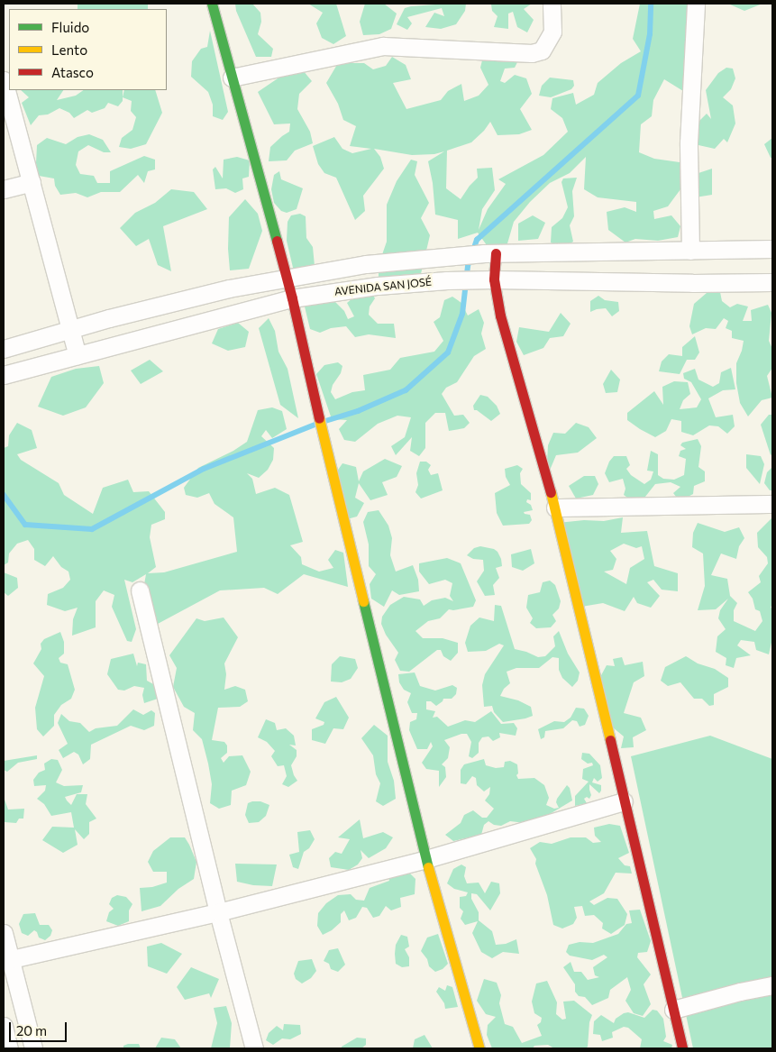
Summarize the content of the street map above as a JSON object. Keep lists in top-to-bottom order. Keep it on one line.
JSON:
{"streets":{"street":["AVENIDA SAN JOSÉ"]},"legend":["Fluido","Lento","Atasco"],"scale_bar":"20 m"}
